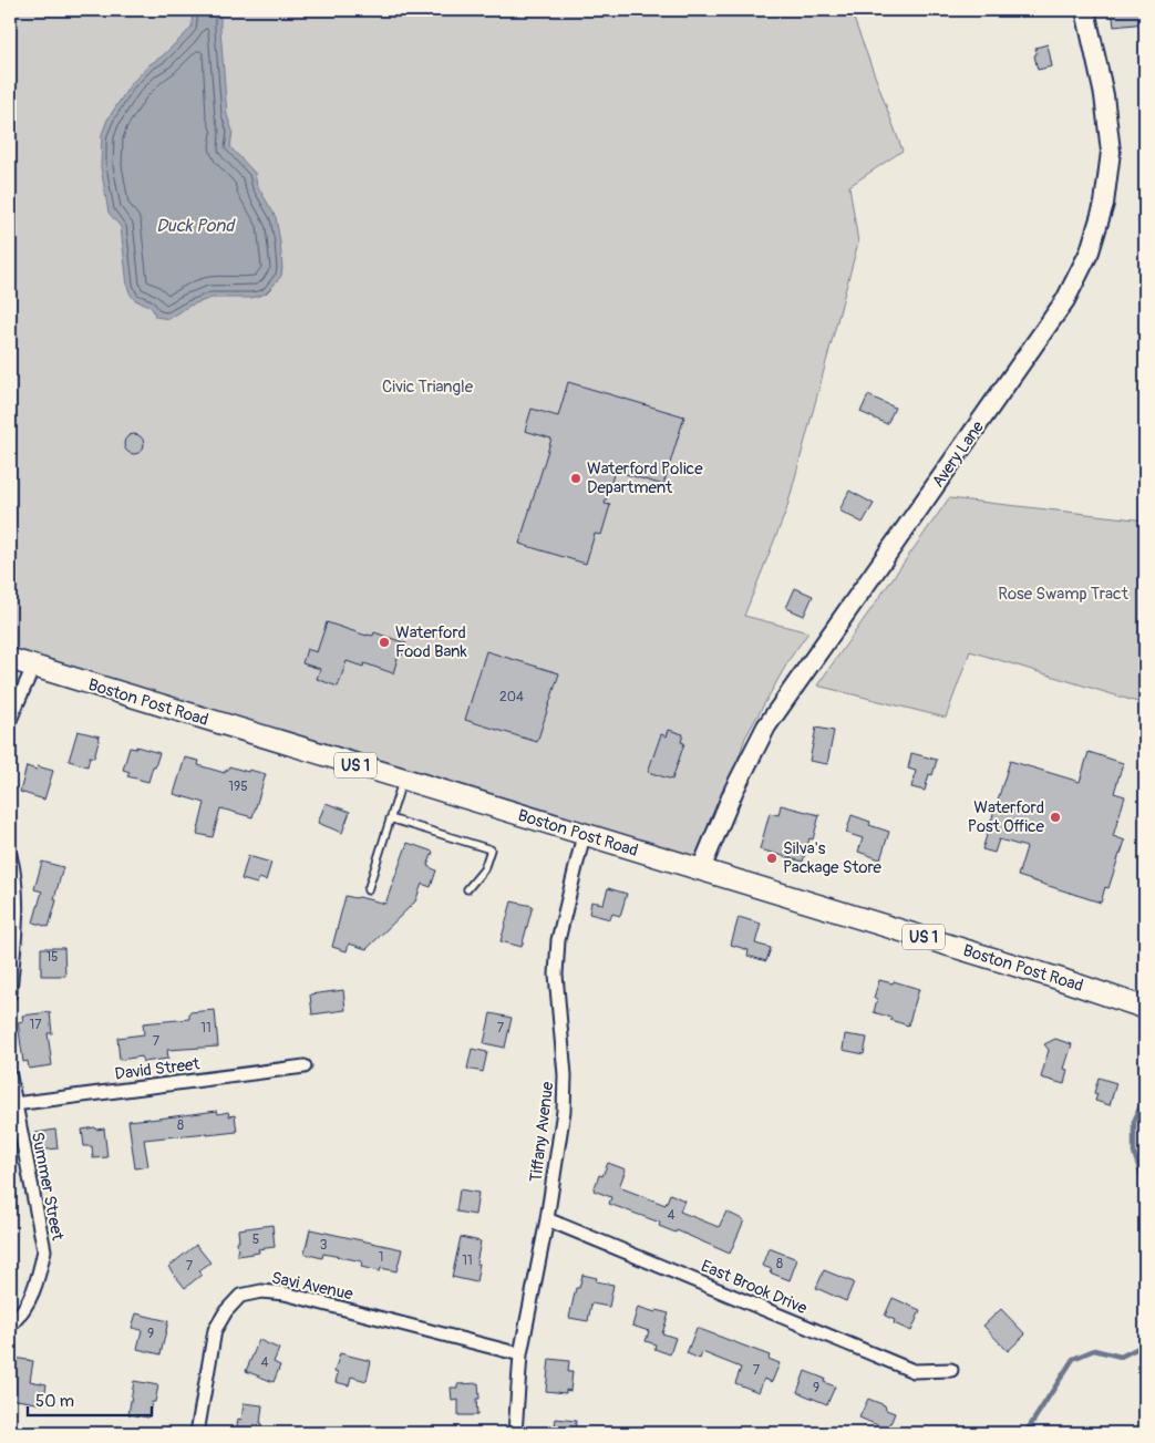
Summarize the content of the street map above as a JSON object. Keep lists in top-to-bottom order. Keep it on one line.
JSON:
{"streets":{"main road":["Boston Post Road","US 1"],"street":["Avery Lane","David Street","Tiffany Avenue","Summer Street","Savi Avenue","East Brook Drive"]},"crossings":[["Avery Lane","Boston Post Road"],["Boston Post Road","Tiffany Avenue"],["David Street","Summer Street"],["Tiffany Avenue","Savi Avenue"],["Tiffany Avenue","East Brook Drive"]],"water":["Duck Pond"],"parks":["Civic Triangle","Rose Swamp Tract"],"places":["Waterford Police Department","Waterford Food Bank","Waterford Post Office","Silva's Package Store"],"house_numbers":["204","195","15","17","11","7","7","8","4","5","3","1","11","8","7","9","4","7","9"],"scale_bar":"50 m"}
